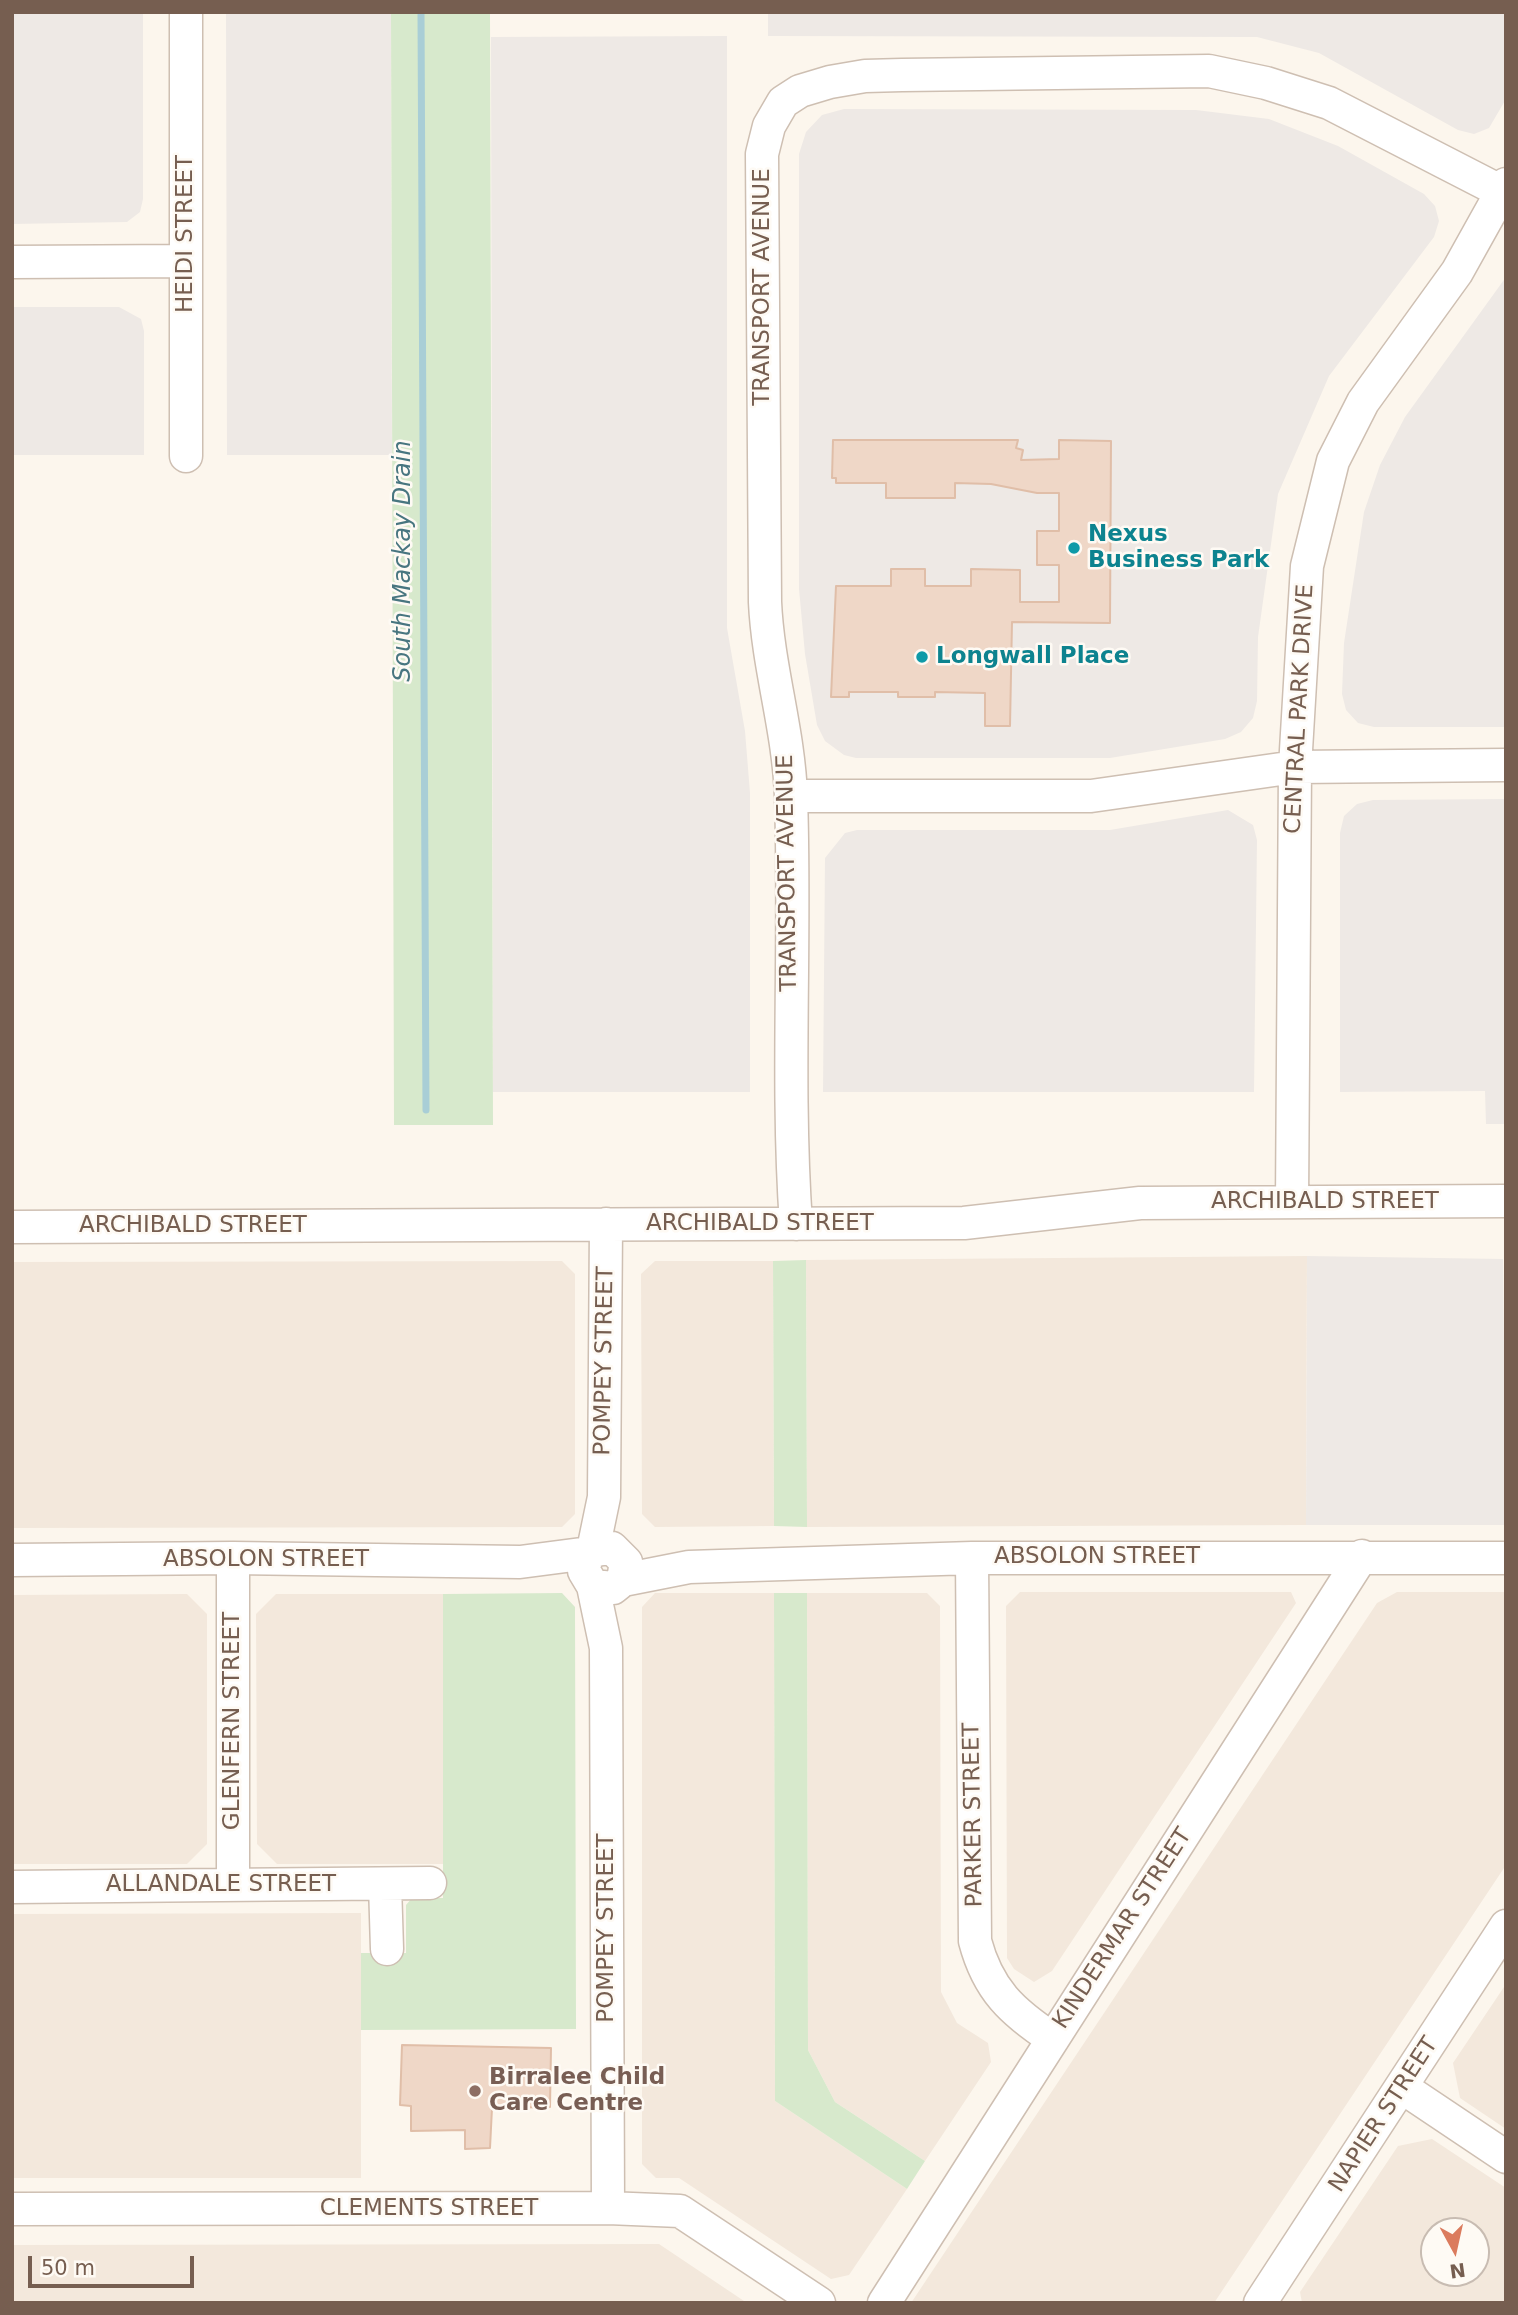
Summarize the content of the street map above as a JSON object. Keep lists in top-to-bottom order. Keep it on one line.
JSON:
{"streets":{"street":["HEIDI STREET","TRANSPORT AVENUE","CENTRAL PARK DRIVE","ARCHIBALD STREET","POMPEY STREET","ABSOLON STREET","GLENFERN STREET","PARKER STREET","ALLANDALE STREET","KINDERMAR STREET","NAPIER STREET","CLEMENTS STREET"]},"crossings":[["TRANSPORT AVENUE","CENTRAL PARK DRIVE"],["TRANSPORT AVENUE","ARCHIBALD STREET"],["CENTRAL PARK DRIVE","ARCHIBALD STREET"],["ARCHIBALD STREET","POMPEY STREET"],["POMPEY STREET","ABSOLON STREET"],["POMPEY STREET","CLEMENTS STREET"],["ABSOLON STREET","GLENFERN STREET"],["ABSOLON STREET","PARKER STREET"],["ABSOLON STREET","KINDERMAR STREET"],["GLENFERN STREET","ALLANDALE STREET"],["PARKER STREET","KINDERMAR STREET"]],"water":["South Mackay Drain"],"places":["Nexus Business Park","Longwall Place","Birralee Child Care Centre"],"scale_bar":"50 m","north":"bottom"}
